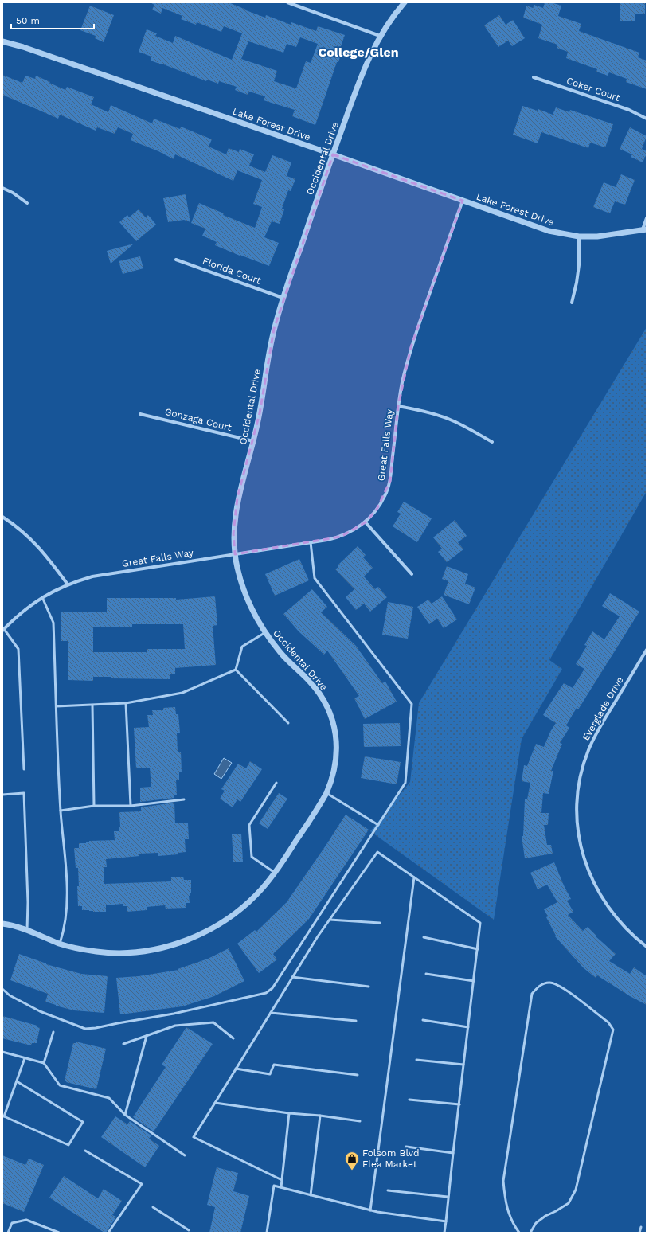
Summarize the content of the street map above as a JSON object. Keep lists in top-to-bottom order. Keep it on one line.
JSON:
{"streets":{"street":["Coker Court","Lake Forest Drive","Occidental Drive","Florida Court","Gonzaga Court","Great Falls Way","Everglade Drive"]},"crossings":[["Lake Forest Drive","Occidental Drive"],["Lake Forest Drive","Great Falls Way"],["Occidental Drive","Florida Court"],["Occidental Drive","Gonzaga Court"],["Occidental Drive","Great Falls Way"]],"districts":["College/Glen"],"places":{"shop":["Folsom Blvd Flea Market"]},"scale_bar":"50 m"}
